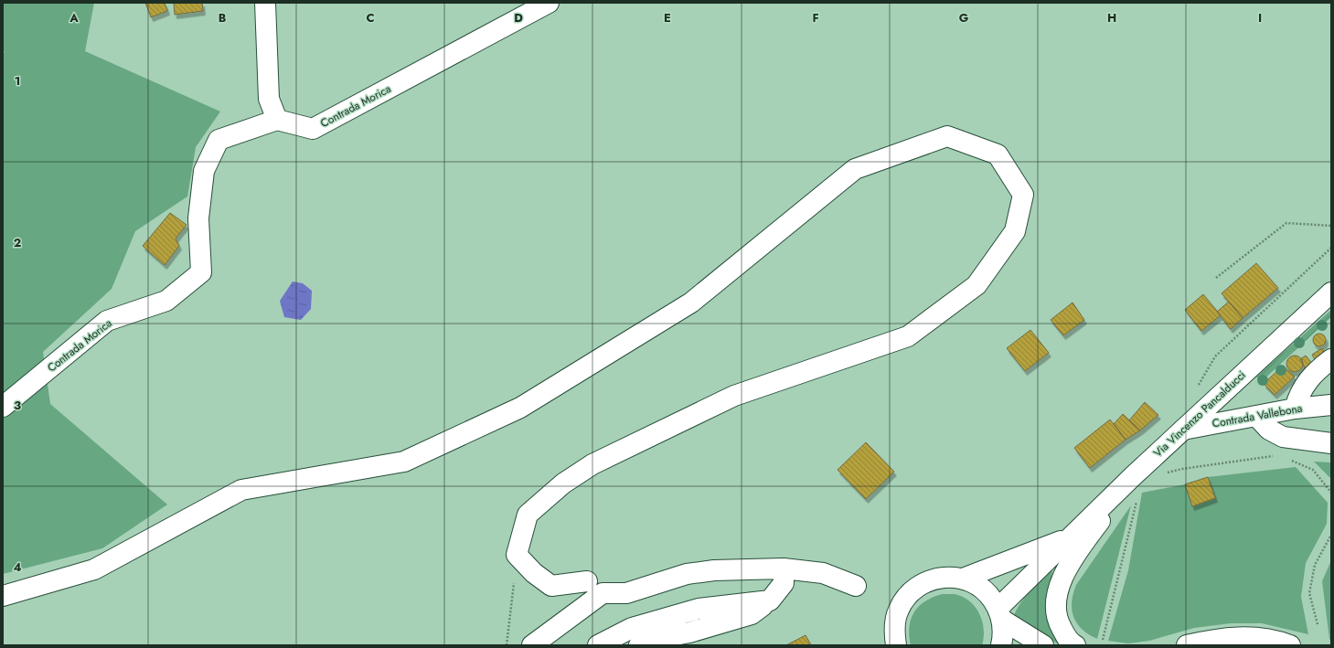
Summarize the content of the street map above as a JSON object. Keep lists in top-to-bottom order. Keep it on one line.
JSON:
{"streets":{"street":["Contrada Morica","Via Vincenzo Pancalducci","Contrada Vallebona"]},"crossings":[["Via Vincenzo Pancalducci","Contrada Vallebona"]],"grid":{"columns":["A","B","C","D","E","F","G","H","I"],"rows":["1","2","3","4"]}}
